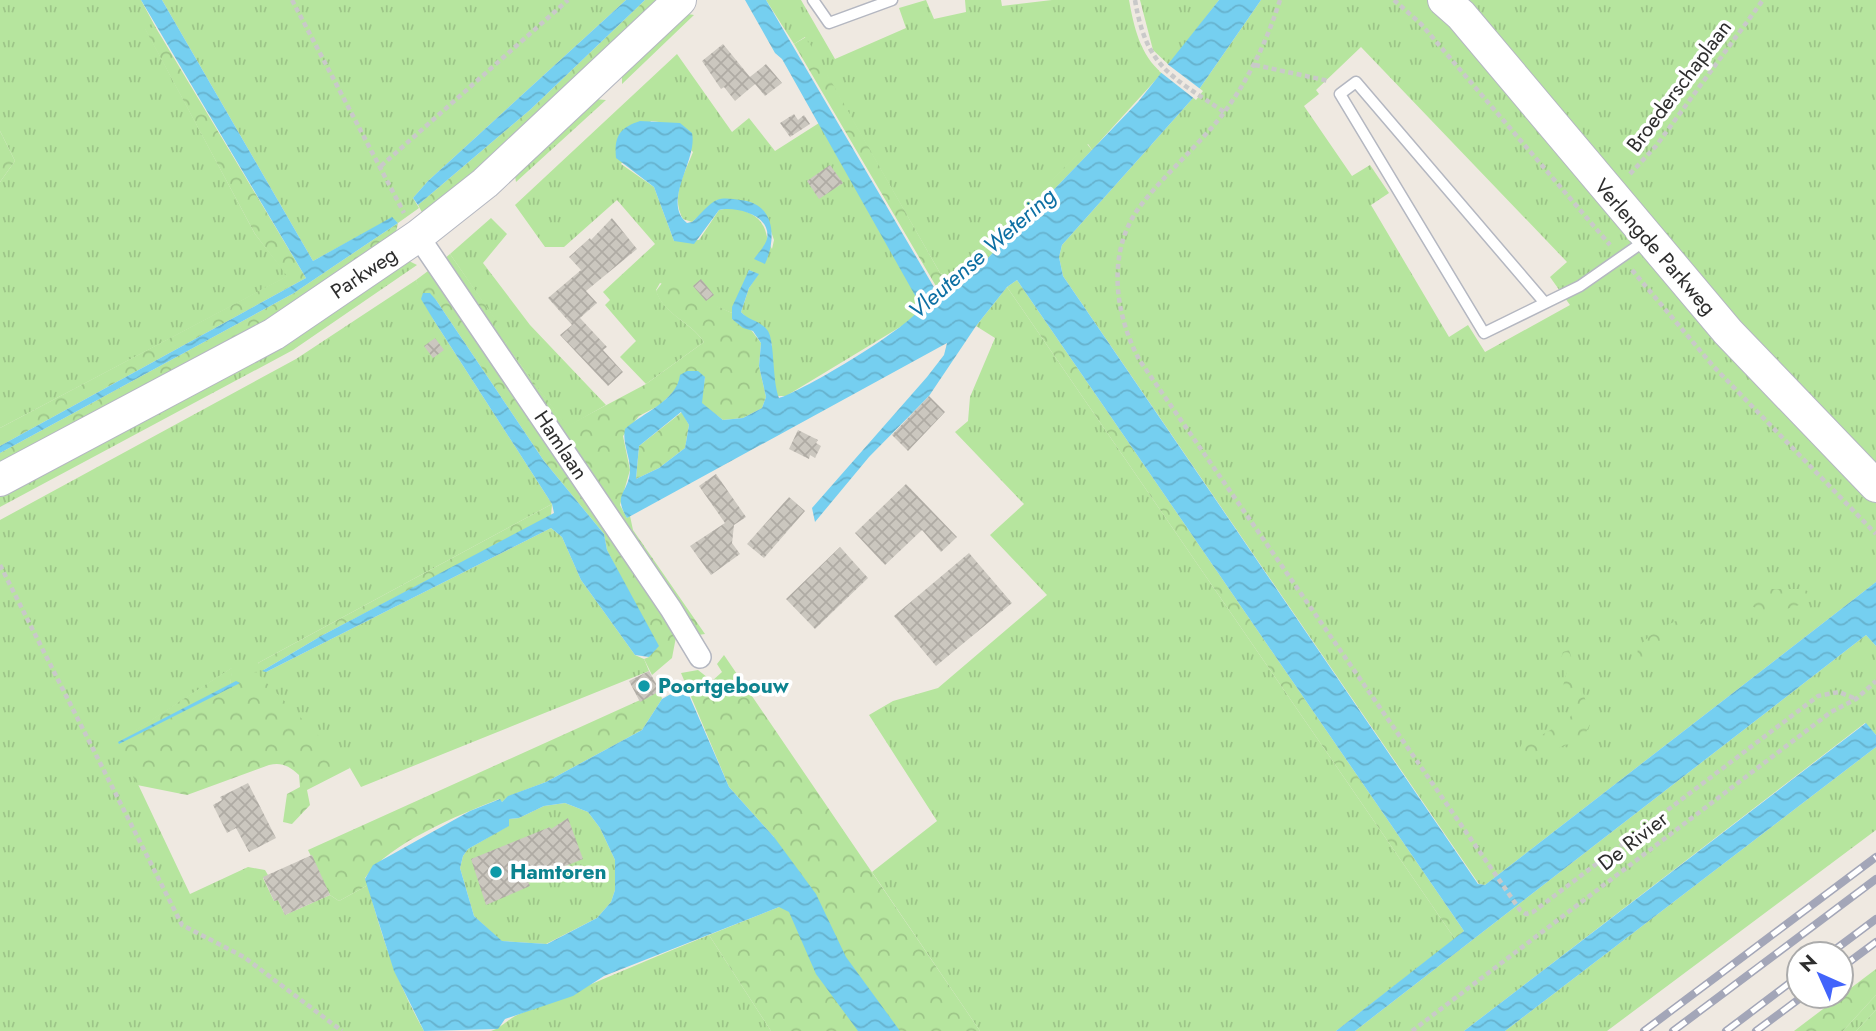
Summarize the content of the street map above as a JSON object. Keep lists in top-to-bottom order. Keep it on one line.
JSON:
{"streets":{"street":["Verlengde Parkweg","Parkweg","Hamlaan"],"path":["Broederschaplaan","De Rivier"]},"crossings":[["Broederschaplaan","Verlengde Parkweg"],["Parkweg","Hamlaan"]],"water":["Vleutense Wetering"],"places":["Poortgebouw","Hamtoren"],"north":"top left"}
